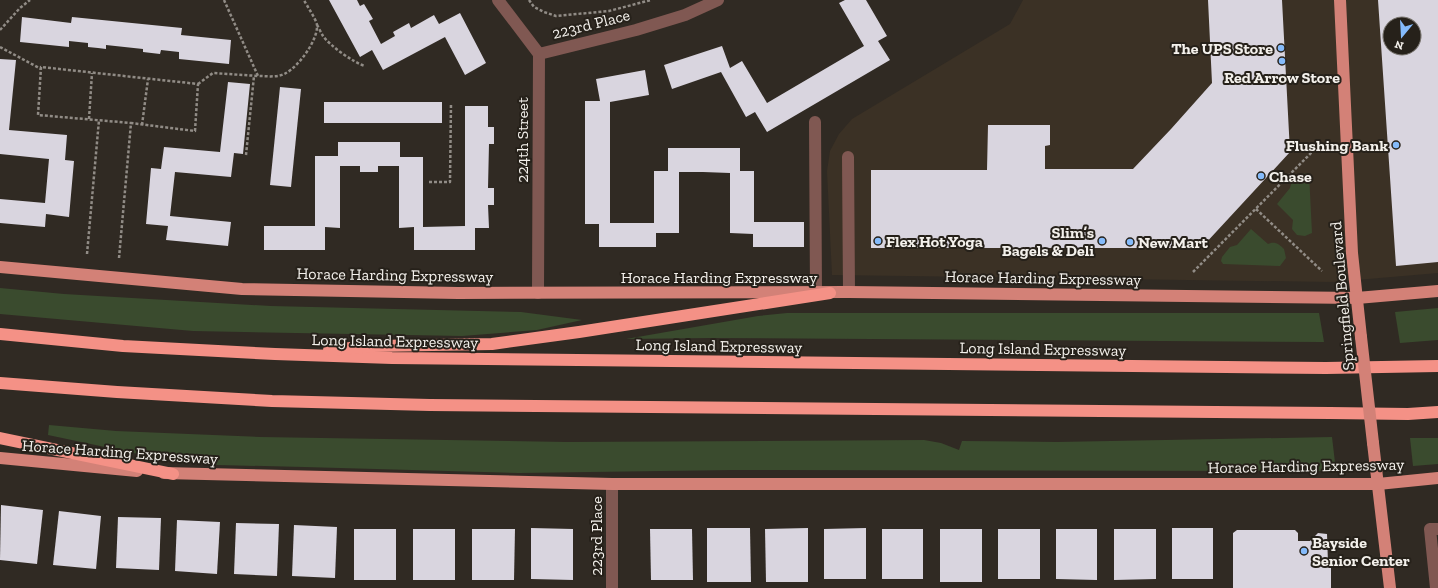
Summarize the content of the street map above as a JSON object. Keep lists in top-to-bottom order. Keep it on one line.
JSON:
{"streets":{"highway":["Long Island Expressway"],"main road":["Horace Harding Expressway","Springfield Boulevard"],"street":["223rd Place","224th Street"]},"crossings":[["223rd Place","224th Street"],["223rd Place","Horace Harding Expressway"],["224th Street","Horace Harding Expressway"],["Horace Harding Expressway","Springfield Boulevard"]],"places":["The UPS Store","Red Arrow Store","Flushing Bank","Chase","Flex Hot Yoga","Slim’s Bagels & Deli","New Mart","Bayside Senior Center"],"north":"bottom"}
